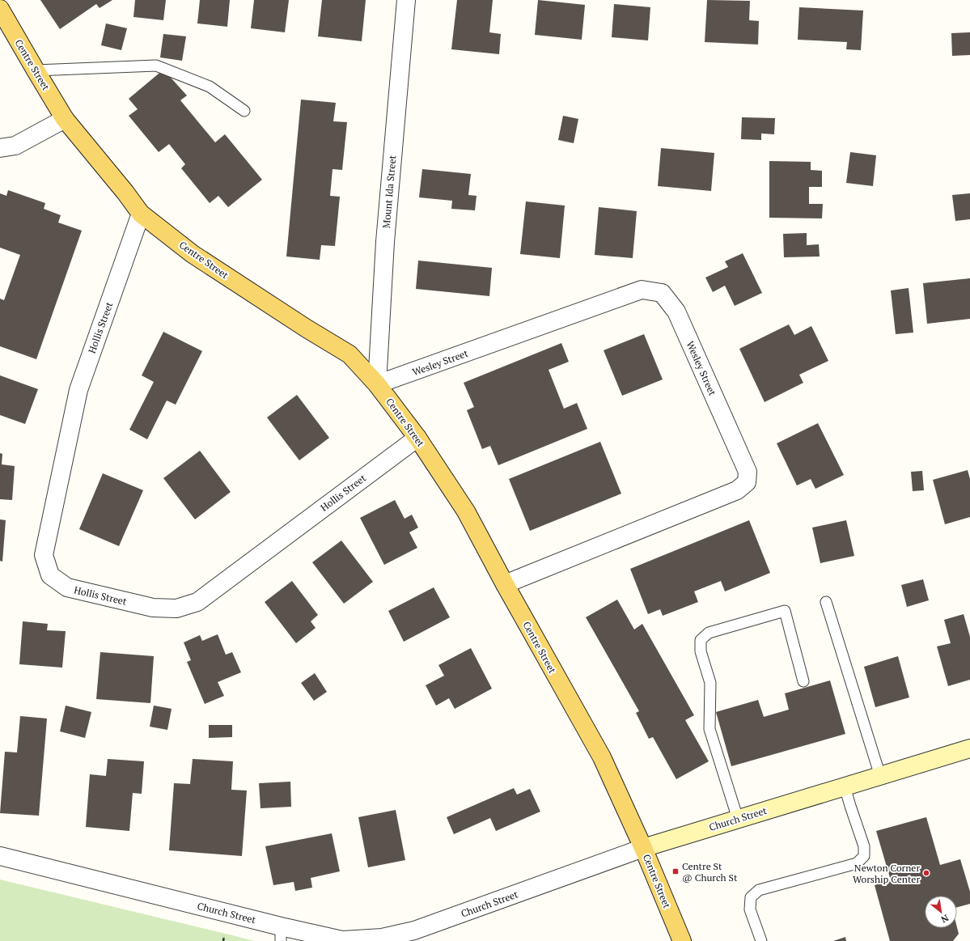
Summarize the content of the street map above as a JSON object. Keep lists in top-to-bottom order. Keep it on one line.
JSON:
{"streets":{"main road":["Centre Street","Church Street"],"street":["Mount Ida Street","Hollis Street","Wesley Street"]},"crossings":[["Centre Street","Mount Ida Street"],["Centre Street","Hollis Street"],["Centre Street","Wesley Street"],["Centre Street","Church Street"],["Mount Ida Street","Wesley Street"]],"places":{"transit":["Centre St @ Church St"],"other":["Newton Corner Worship Center"]},"north":"bottom right"}
